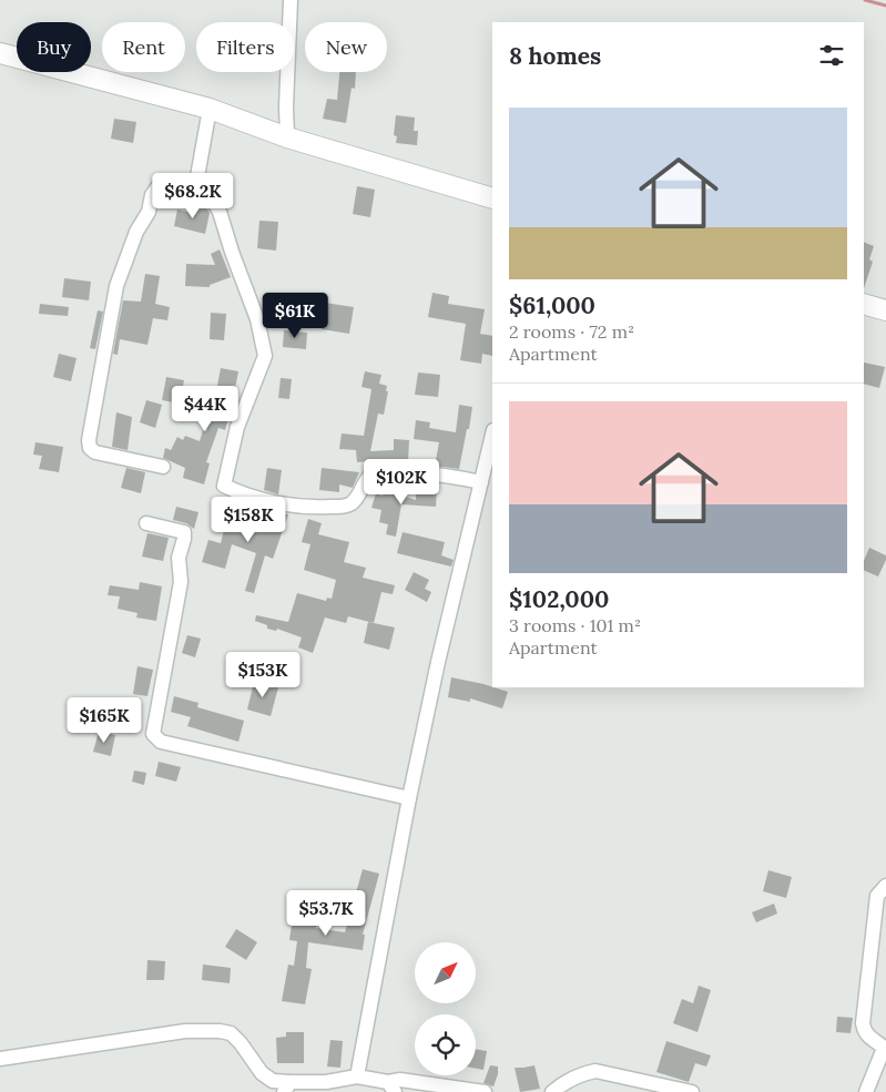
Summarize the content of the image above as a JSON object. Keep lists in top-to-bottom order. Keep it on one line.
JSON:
{"north":"top right","page":{"chip":["Buy","Rent","Filters","New"],"heading":"8 homes","list":[{"name":"$61,000","note":"2 rooms · 72 m² · Apartment"},{"name":"$102,000","note":"3 rooms · 101 m² · Apartment"}],"price":["$68.2K","$61K","$44K","$102K","$158K","$153K","$165K","$53.7K"]}}
